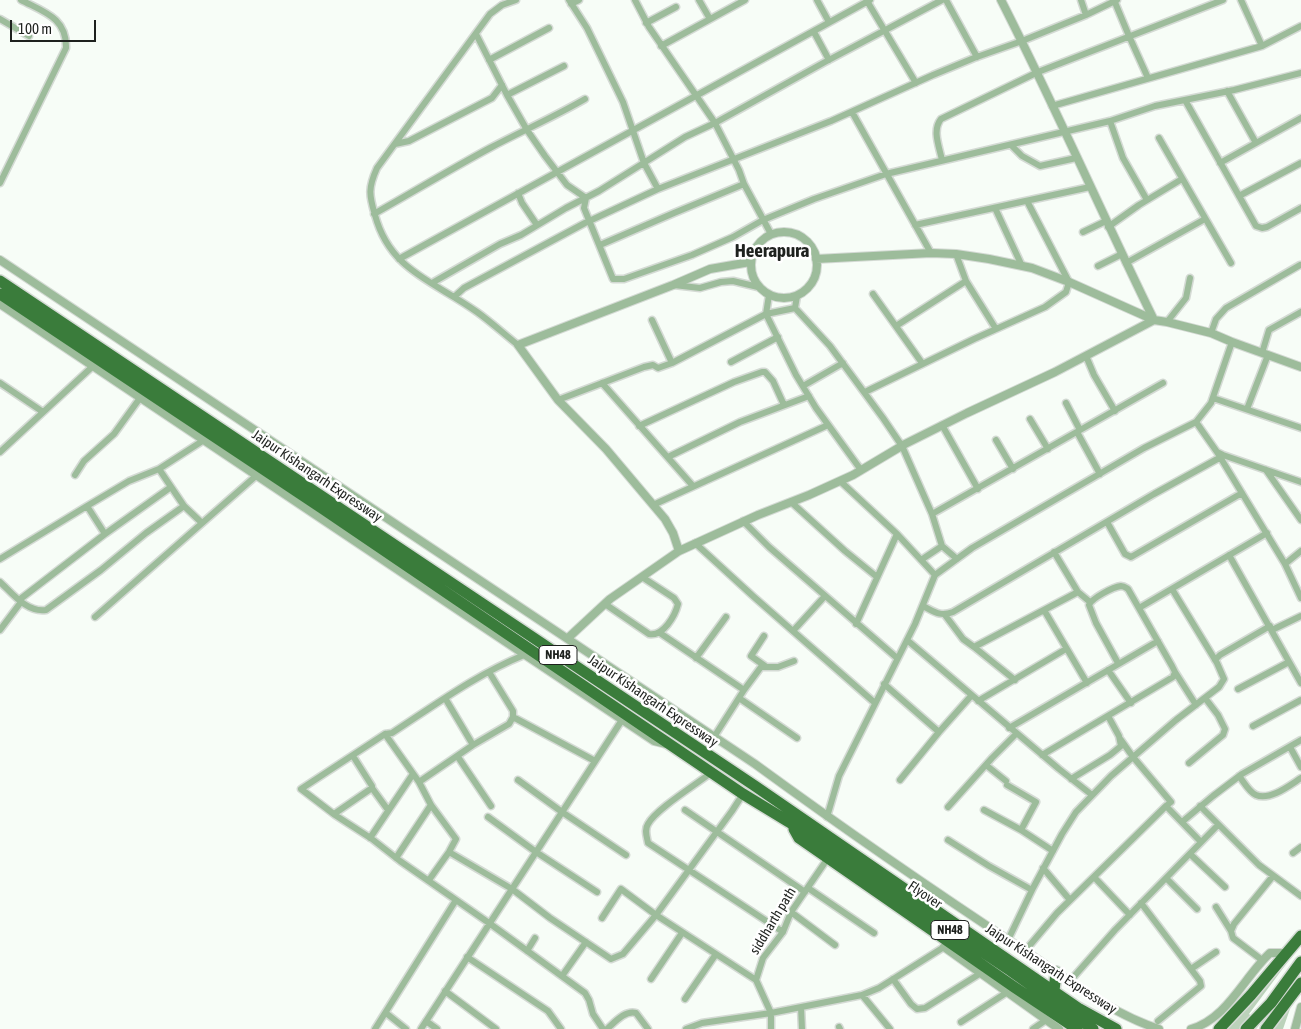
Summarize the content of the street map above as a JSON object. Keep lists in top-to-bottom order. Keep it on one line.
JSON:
{"streets":{"highway":["Jaipur Kishangarh Expressway","NH48","Flyover"],"street":["siddharth path"]},"crossings":[["Jaipur Kishangarh Expressway","Flyover"]],"districts":["Heerapura"],"scale_bar":"100 m"}
